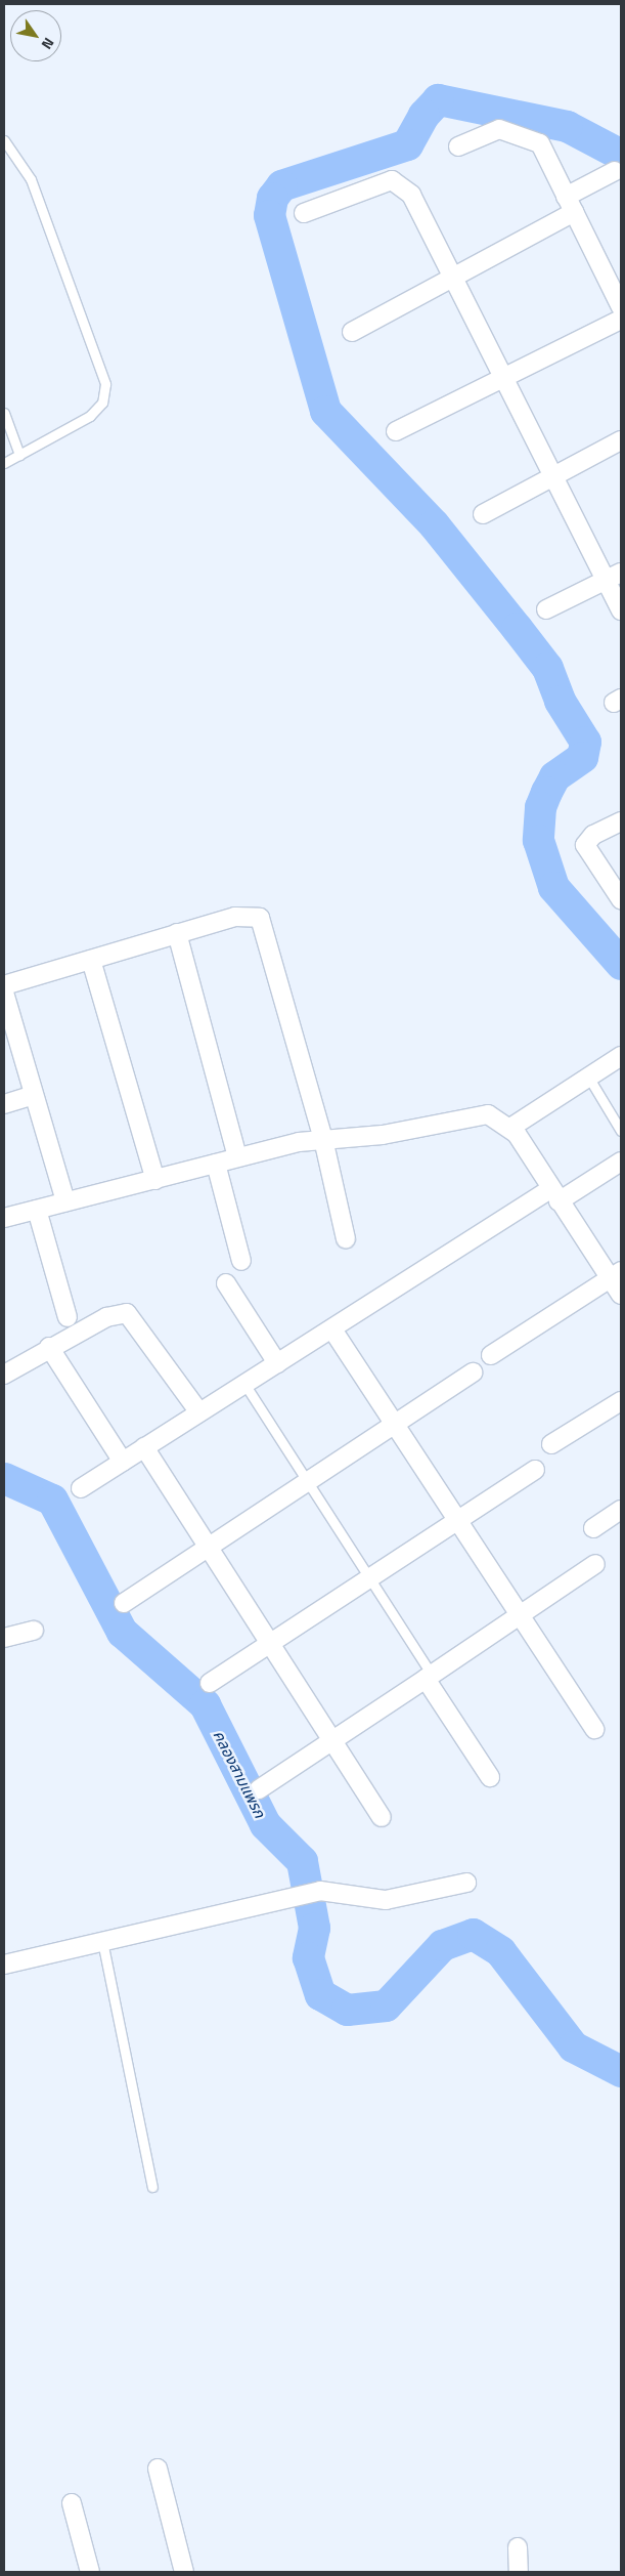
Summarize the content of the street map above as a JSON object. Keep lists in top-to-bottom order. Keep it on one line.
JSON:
{"water":["คลองสามแพรก"],"north":"bottom right"}
